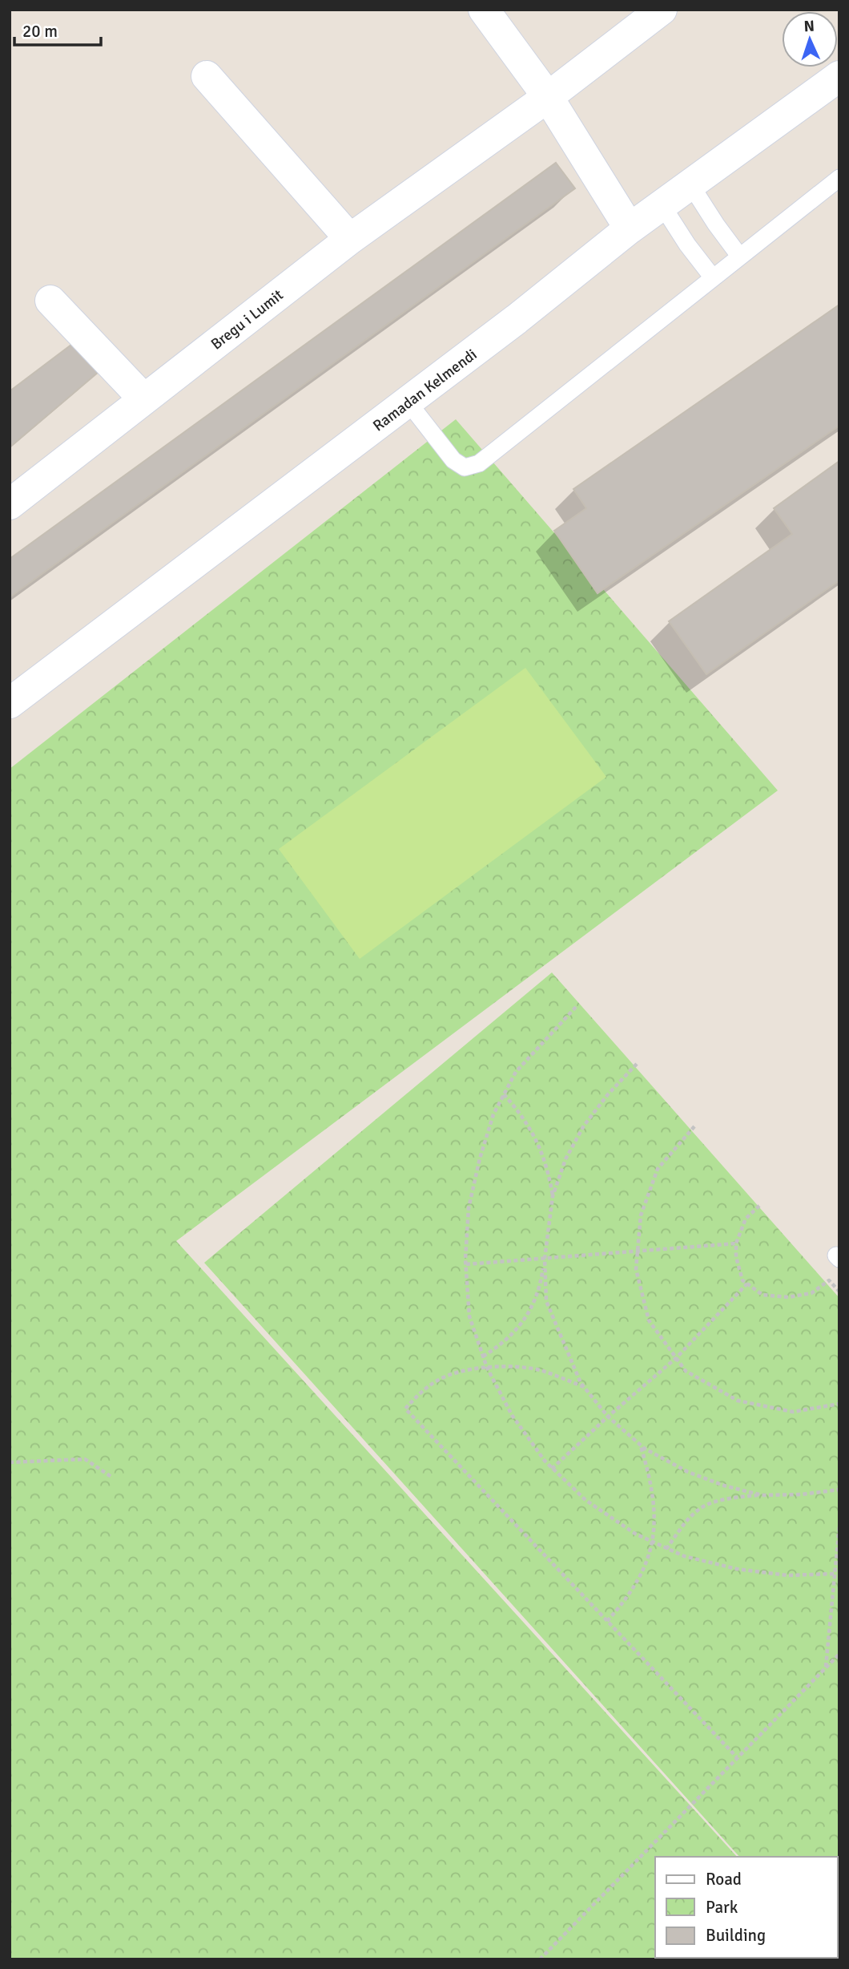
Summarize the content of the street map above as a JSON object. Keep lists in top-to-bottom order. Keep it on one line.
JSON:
{"streets":{"street":["Bregu i Lumit","Ramadan Kelmendi"]},"legend":["Road","Park","Building"],"scale_bar":"20 m","north":"top"}
